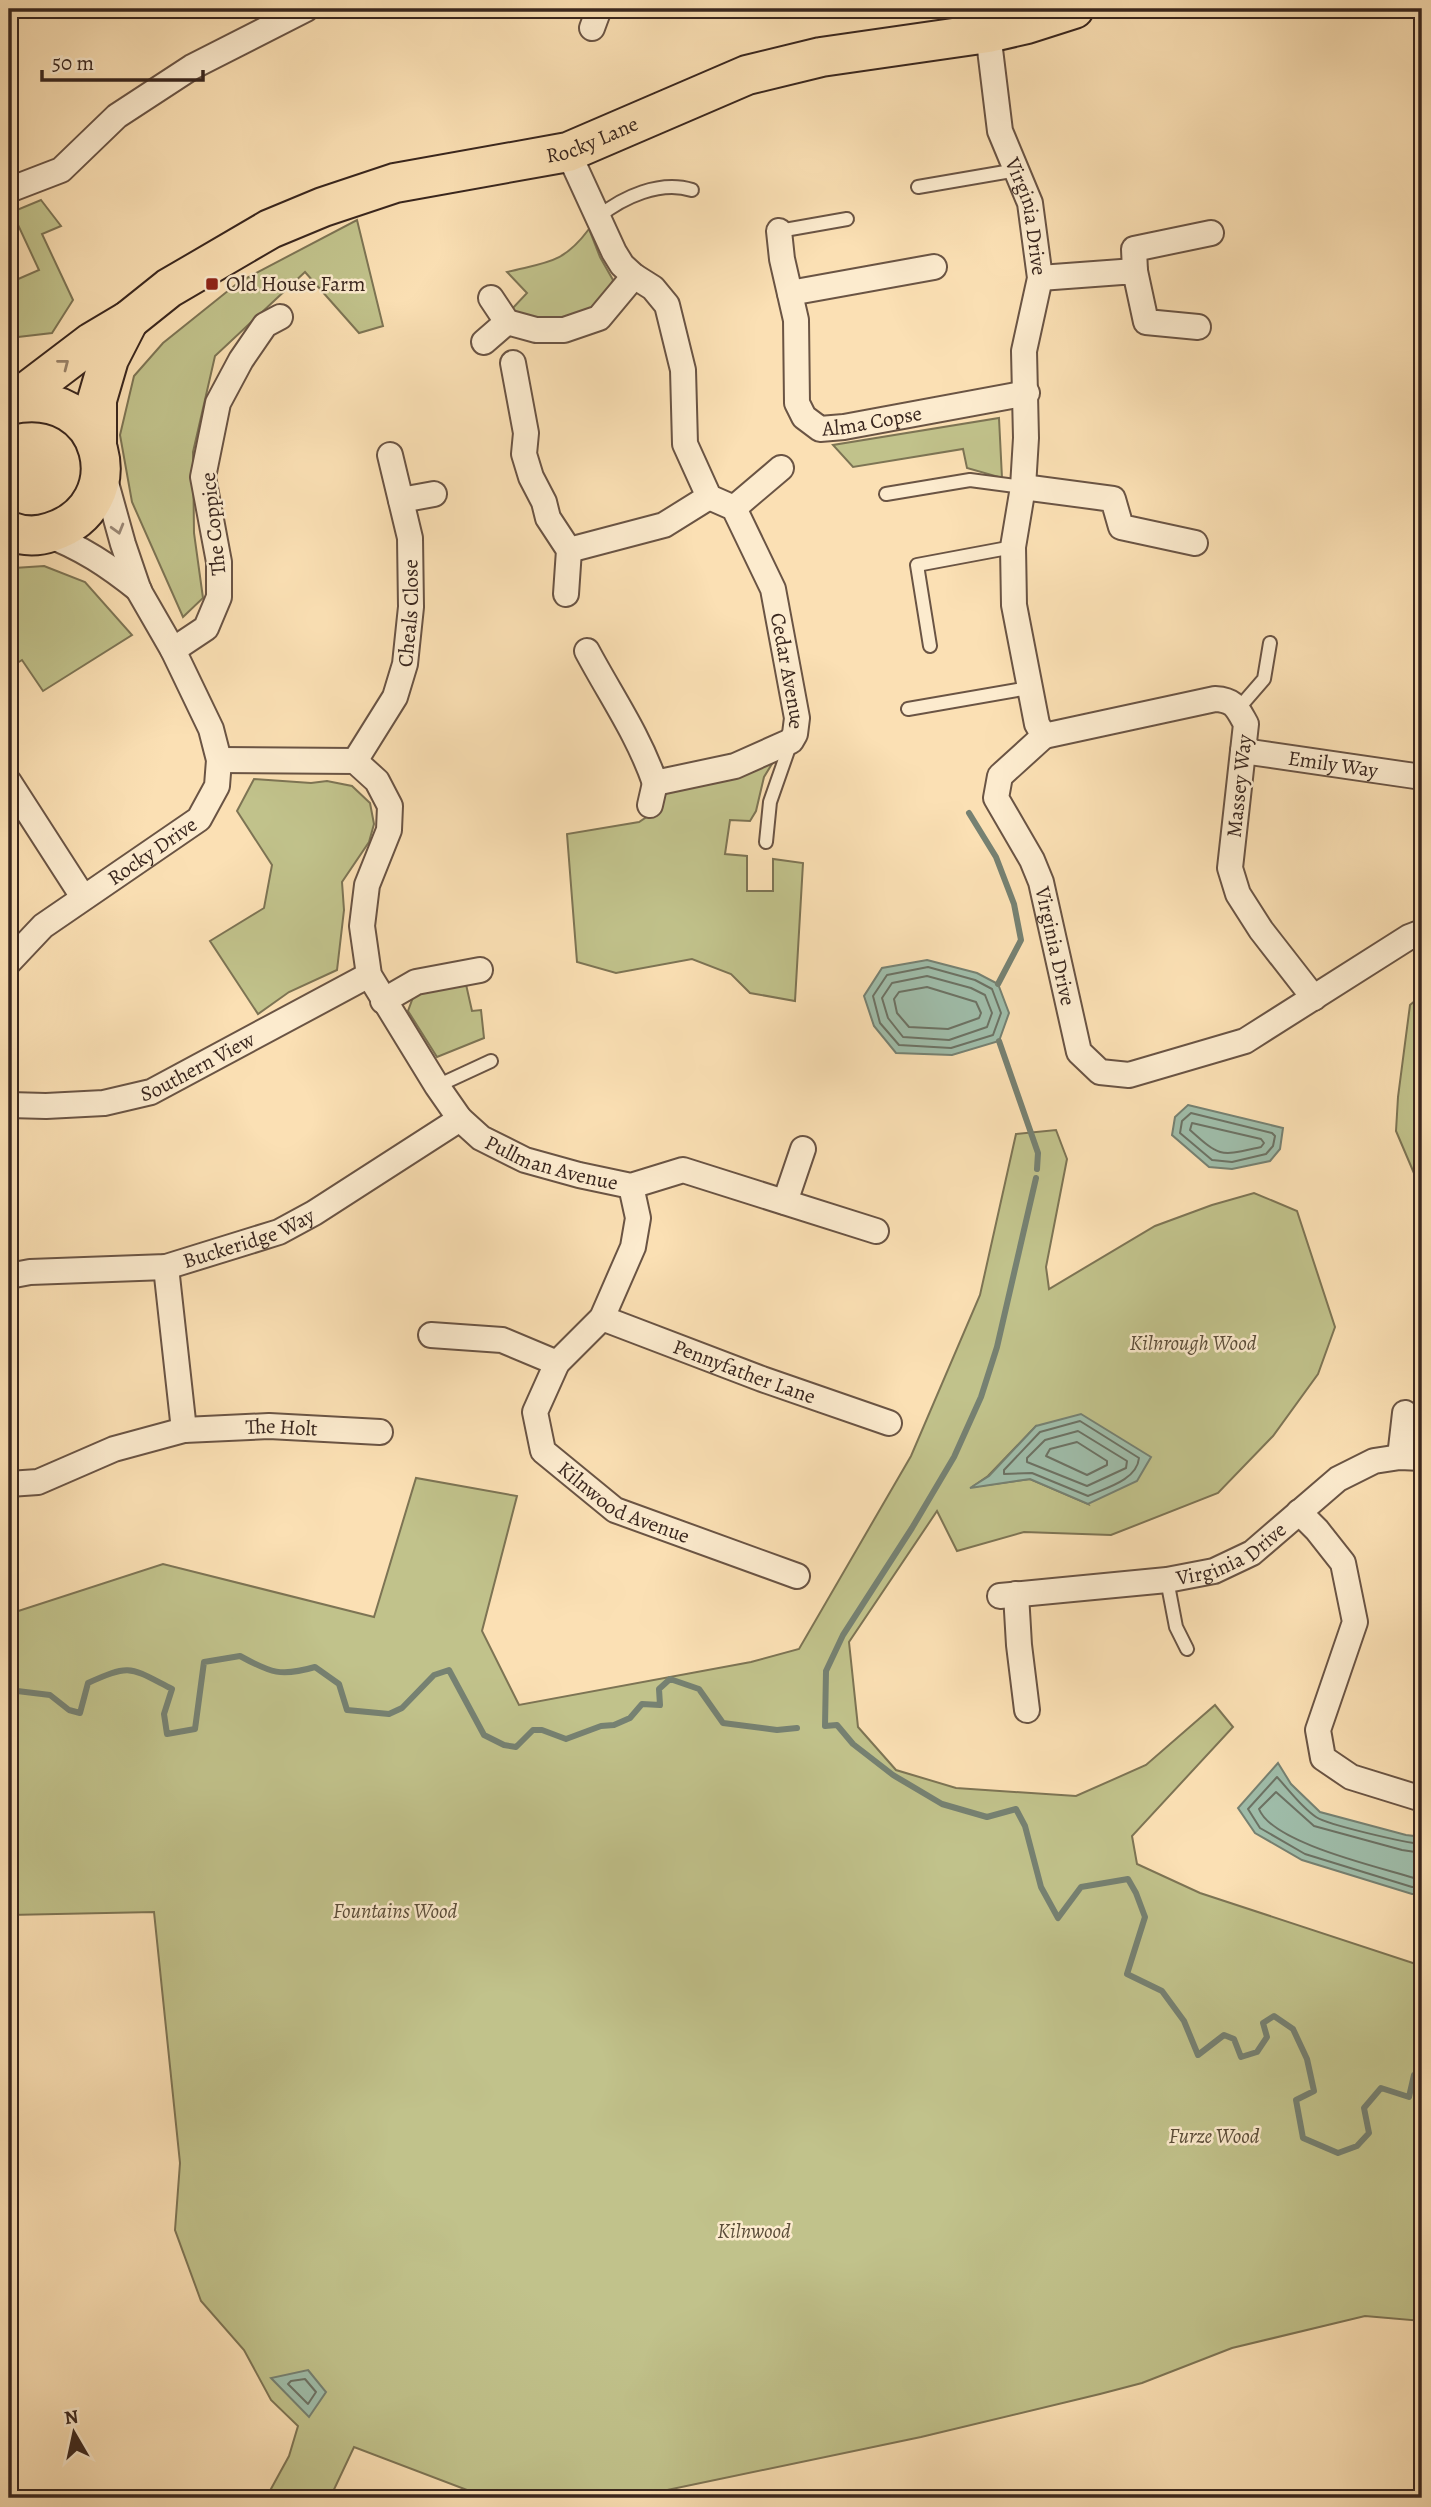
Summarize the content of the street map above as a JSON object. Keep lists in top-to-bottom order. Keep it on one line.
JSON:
{"streets":{"highway":["Rocky Lane"],"street":["Virginia Drive","Alma Copse","The Coppice","Cheals Close","Cedar Avenue","Emily Way","Massey Way","Rocky Drive","Southern View","Pullman Avenue","Buckeridge Way","Pennyfather Lane","The Holt","Kilnwood Avenue"]},"crossings":[["Rocky Lane","Virginia Drive"],["Rocky Lane","Rocky Drive"],["Virginia Drive","Alma Copse"],["Virginia Drive","Massey Way"],["The Coppice","Rocky Drive"],["Cheals Close","Pullman Avenue"],["Emily Way","Massey Way"],["Southern View","Pullman Avenue"],["Pullman Avenue","Buckeridge Way"],["Pullman Avenue","Kilnwood Avenue"],["Pennyfather Lane","Kilnwood Avenue"]],"parks":["Kilnrough Wood","Fountains Wood","Furze Wood","Kilnwood"],"places":{"transit":["Old House Farm"]},"scale_bar":"50 m","north":"top"}
